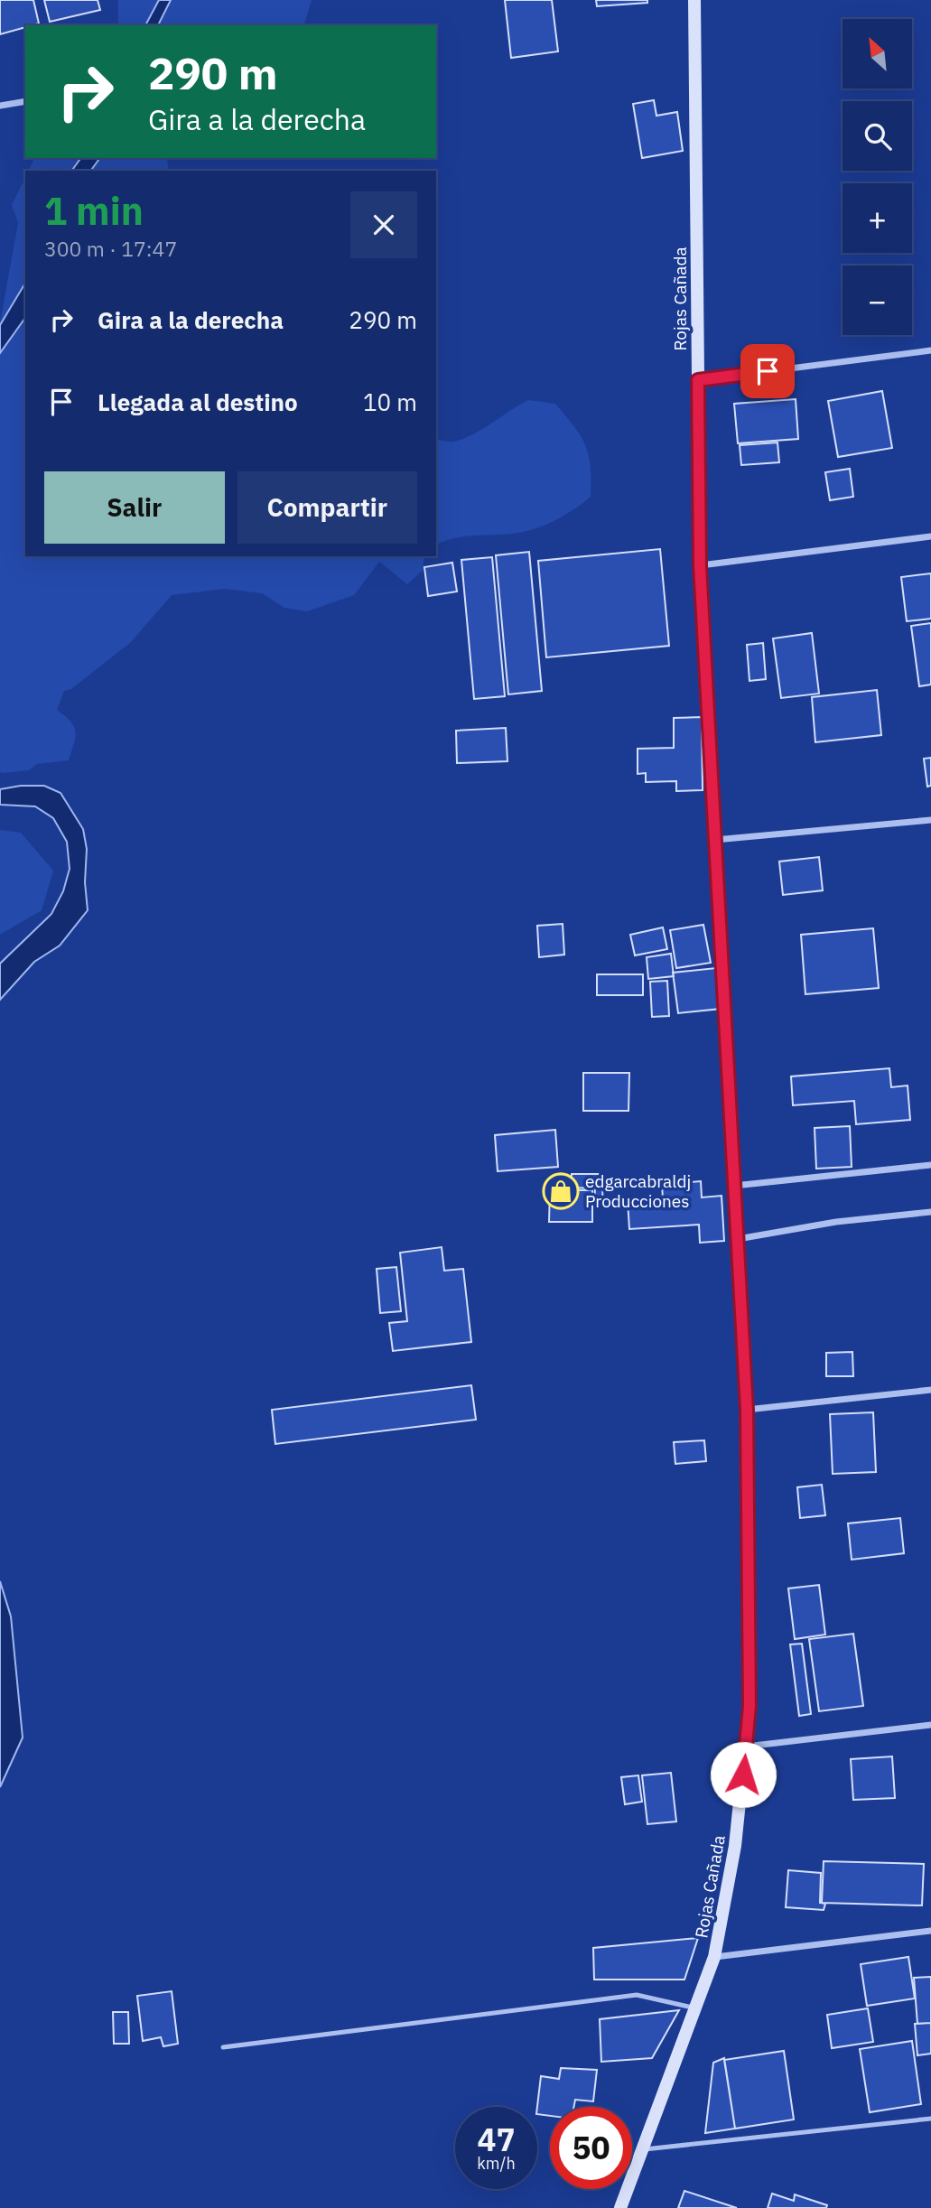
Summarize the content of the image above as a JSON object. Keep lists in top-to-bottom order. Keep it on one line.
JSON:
{"streets":{"main road":["Rojas Cañada"]},"places":{"shop":["edgarcabraldj Producciones"]},"north":"top left","page":{"map_buttons":["+","−"],"turn":["290 m","Gira a la derecha"],"heading":["1 min","300 m · 17:47"],"list":[{"name":"Gira a la derecha","value":"290 m"},{"name":"Llegada al destino","value":"10 m"}],"buttons":["Salir","Compartir"],"speed":"47 km/h","limit":"50"}}
